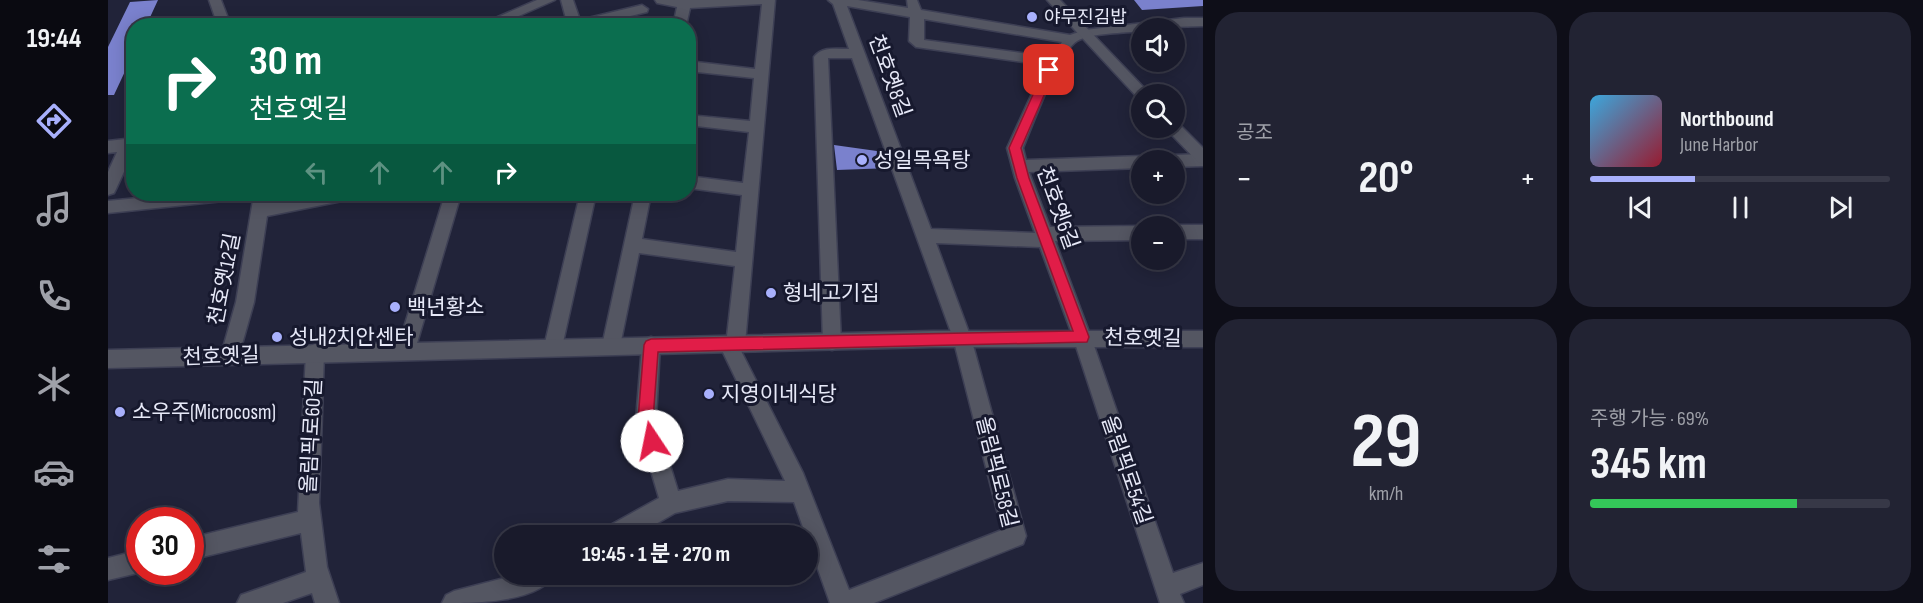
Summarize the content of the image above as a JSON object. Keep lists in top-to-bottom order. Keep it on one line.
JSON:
{"streets":{"street":["천호옛8길","천호옛6길","천호옛12길","천호옛길","올림픽로60길","올림픽로54길","올림픽로58길"]},"crossings":[["천호옛8길","천호옛길"],["천호옛8길","올림픽로58길"],["천호옛6길","천호옛길"],["천호옛6길","올림픽로54길"],["천호옛12길","천호옛길"],["천호옛길","올림픽로60길"],["천호옛길","올림픽로54길"],["천호옛길","올림픽로58길"]],"places":["야무진김밥","성일목욕탕","형네고기집","백년황소","성내2치안센타","지영이네식당","소우주(Microcosm)"],"page":{"tabs":"19:44","tile":["공조",["29","km/h"],["주행 가능 · 69%","345 km"]],"map_buttons":["+","−"],"turn":["30 m","천호옛길"],"song":["Northbound","June Harbor"],"heat":["−","20°","+"],"limit":"30","trip":"19:45 · 1 분 · 270 m"}}
